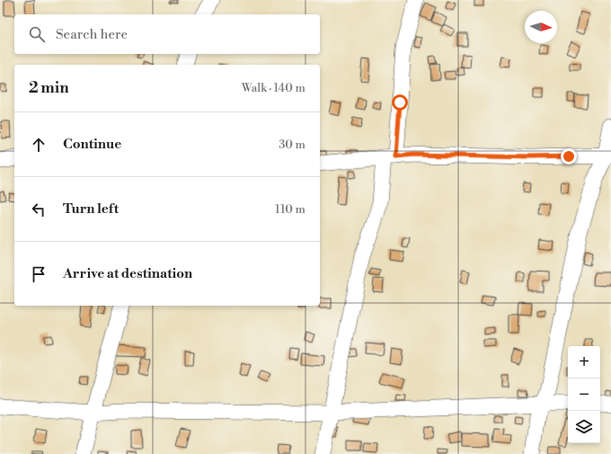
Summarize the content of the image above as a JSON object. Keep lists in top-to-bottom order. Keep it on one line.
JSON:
{"north":"right","page":{"search":"Search here","heading":["2 min","Walk · 140 m"],"list":[["Continue","30 m"],["Turn left","110 m"],"Arrive at destination"],"map_buttons":["+","−"]}}
